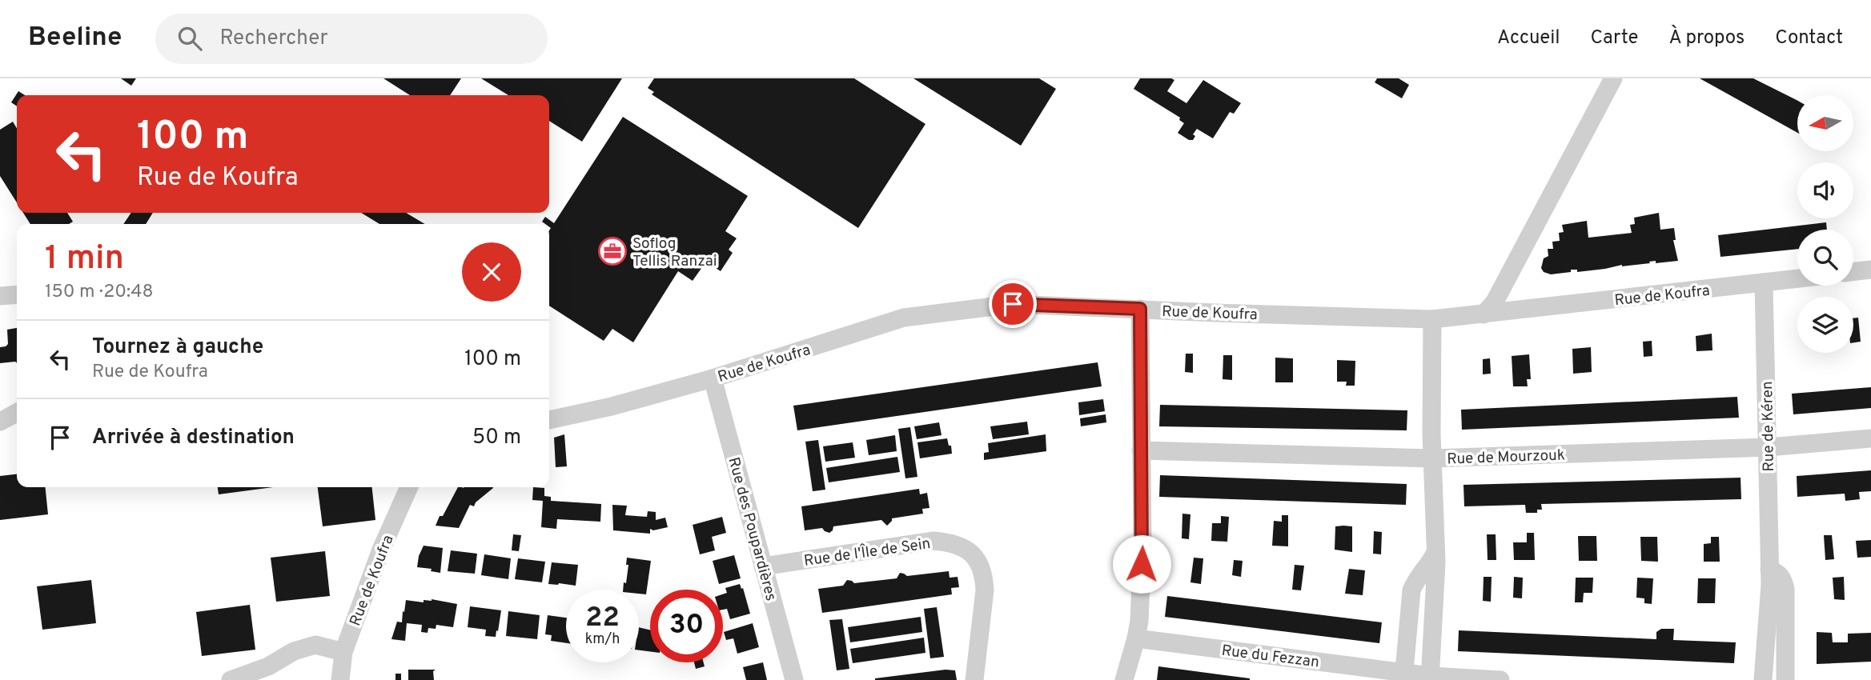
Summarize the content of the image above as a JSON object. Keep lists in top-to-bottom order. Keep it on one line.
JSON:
{"streets":{"street":["Rue de Koufra","Rue de Kéren","Rue de Mourzouk","Rue des Poupardières","Rue de l'Île de Sein","Rue du Fezzan"]},"crossings":[["Rue de Koufra","Rue de Kéren"],["Rue de Koufra","Rue des Poupardières"],["Rue de Kéren","Rue de Mourzouk"],["Rue des Poupardières","Rue de l'Île de Sein"]],"places":{"office":["Soflog Tellis Ranzai"]},"north":"left","page":{"header":"Beeline","search":"Rechercher","nav":["Accueil","Carte","À propos","Contact"],"turn":["100 m","Rue de Koufra"],"heading":["1 min","150 m · 20:48"],"list":[{"name":"Tournez à gauche","note":"Rue de Koufra","value":"100 m"},{"name":"Arrivée à destination","value":"50 m"}],"speed":"22 km/h","limit":"30"}}
